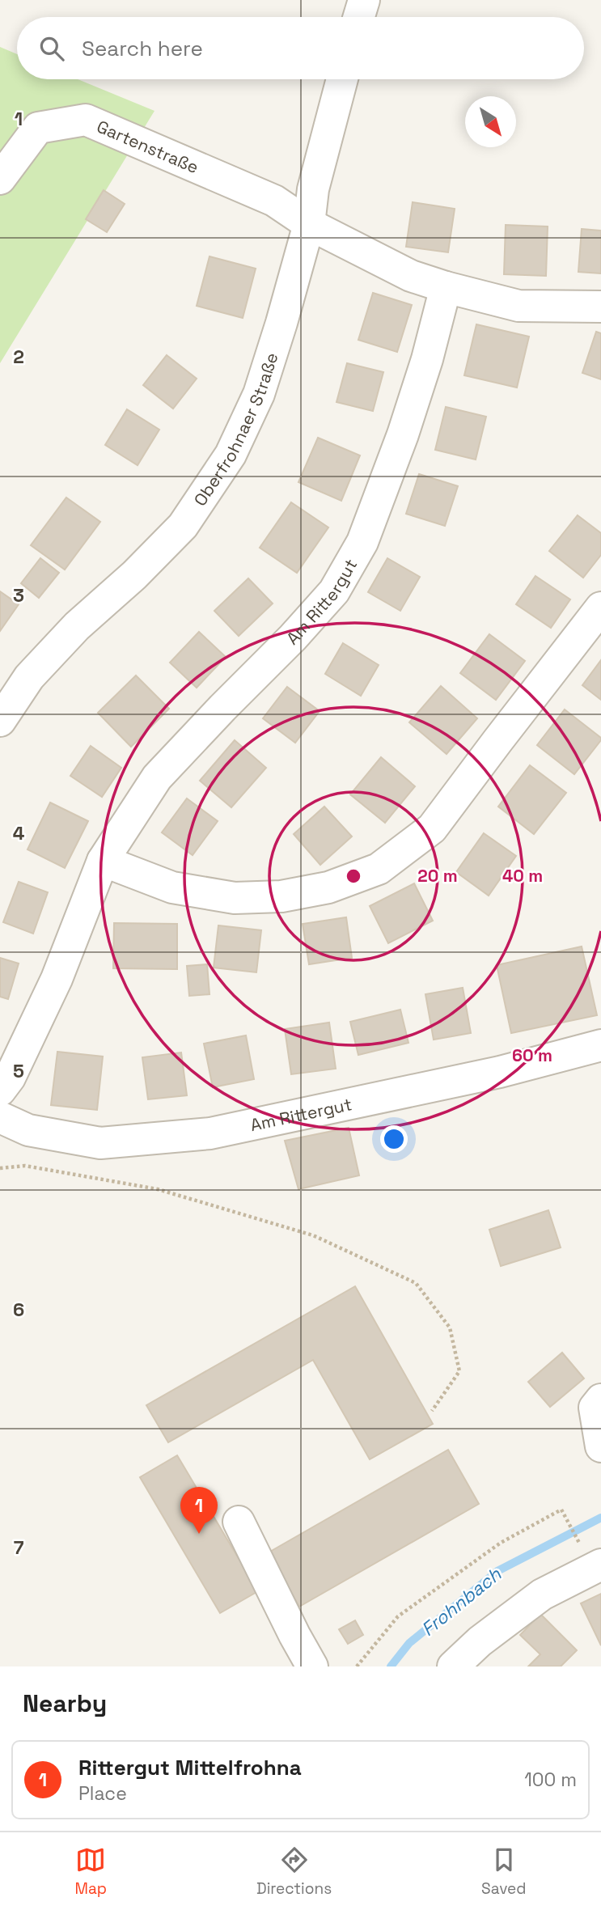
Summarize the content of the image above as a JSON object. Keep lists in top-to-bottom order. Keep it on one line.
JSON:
{"streets":{"street":["Gartenstraße","Oberfrohnaer Straße","Am Rittergut"]},"crossings":[["Gartenstraße","Oberfrohnaer Straße"]],"water":["Frohnbach"],"north":"bottom right","page":{"search":"Search here","pins":"1","heading":"Nearby","list":[{"mark":"1","name":"Rittergut Mittelfrohna","note":"Place","value":"100 m"}],"nav":["Map","Directions","Saved"]},"grid":{"rows":["1","2","3","4","5","6","7"]},"rings":["20 m","40 m","60 m"]}
